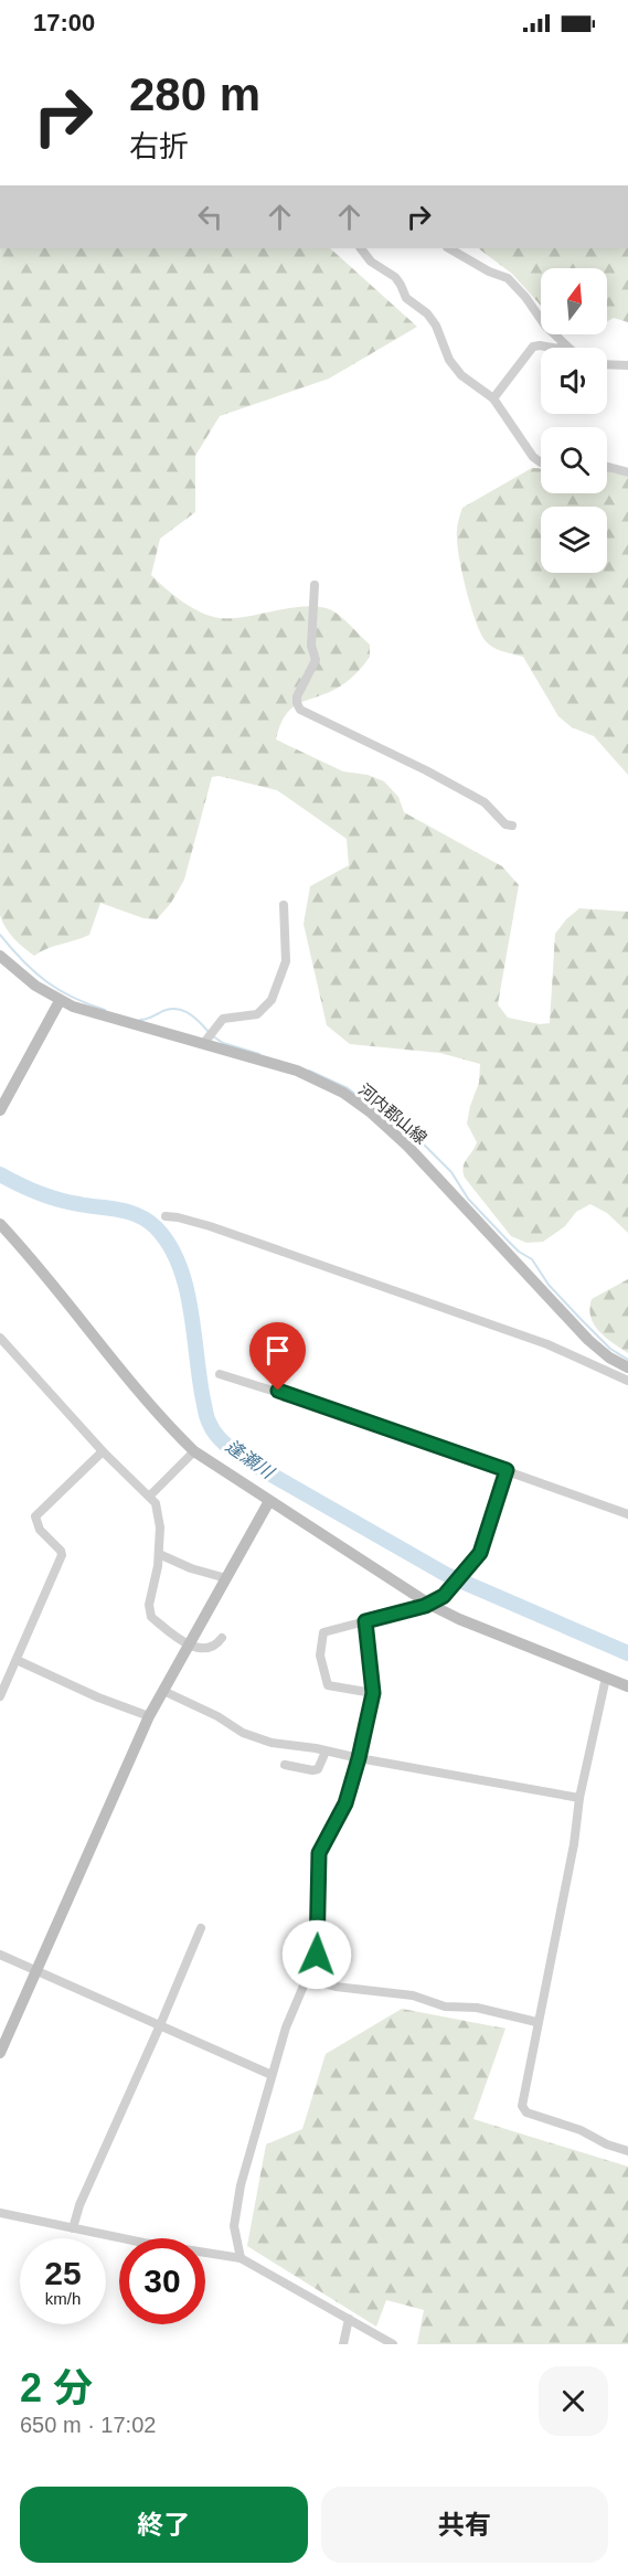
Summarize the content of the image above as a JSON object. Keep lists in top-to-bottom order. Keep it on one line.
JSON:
{"streets":{"street":["河内郡山線"]},"water":["逢瀬川"],"north":"top","page":{"status":"17:00","turn":["280 m","右折"],"speed":"25 km/h","limit":"30","heading":["2 分","650 m · 17:02"],"buttons":["終了","共有"]}}
